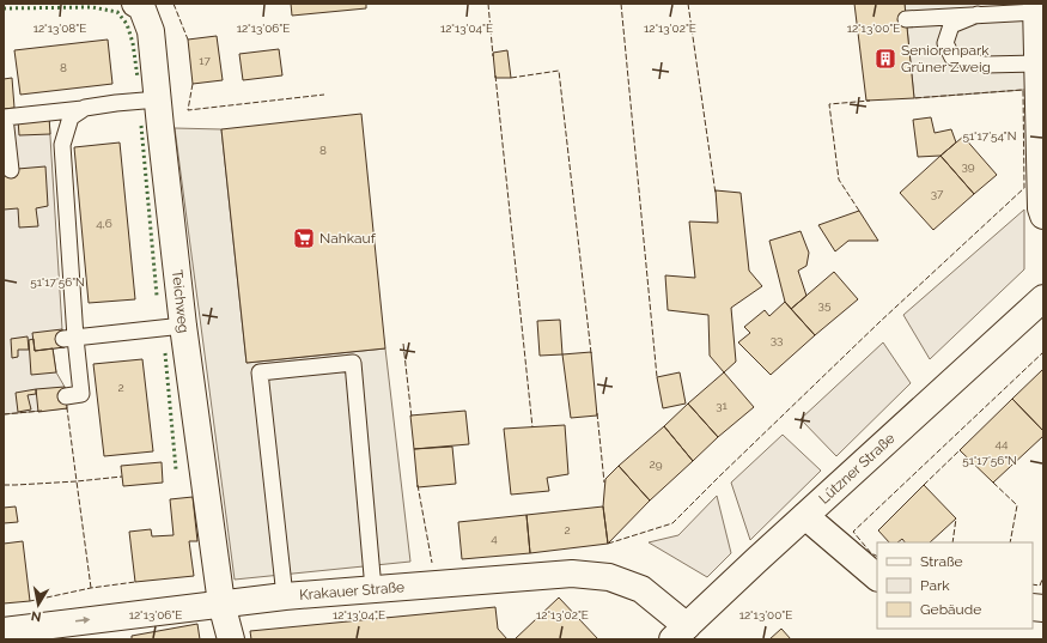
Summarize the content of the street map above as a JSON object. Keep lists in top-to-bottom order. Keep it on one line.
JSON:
{"streets":{"street":["Teichweg","Lützner Straße","Krakauer Straße"]},"crossings":[["Teichweg","Krakauer Straße"],["Lützner Straße","Krakauer Straße"]],"places":{"building":["Seniorenpark Grüner Zweig"],"supermarket":["Nahkauf"]},"house_numbers":["17","8","8","39","37","4,6","35","33","2","31","44","29","2","4"],"legend":["Straße","Park","Gebäude"],"north":"bottom","coordinates":["12°13'08\"E","12°13'06\"E","12°13'04\"E","12°13'02\"E","12°13'00\"E","51°17'54\"N","51°17'56\"N"]}
